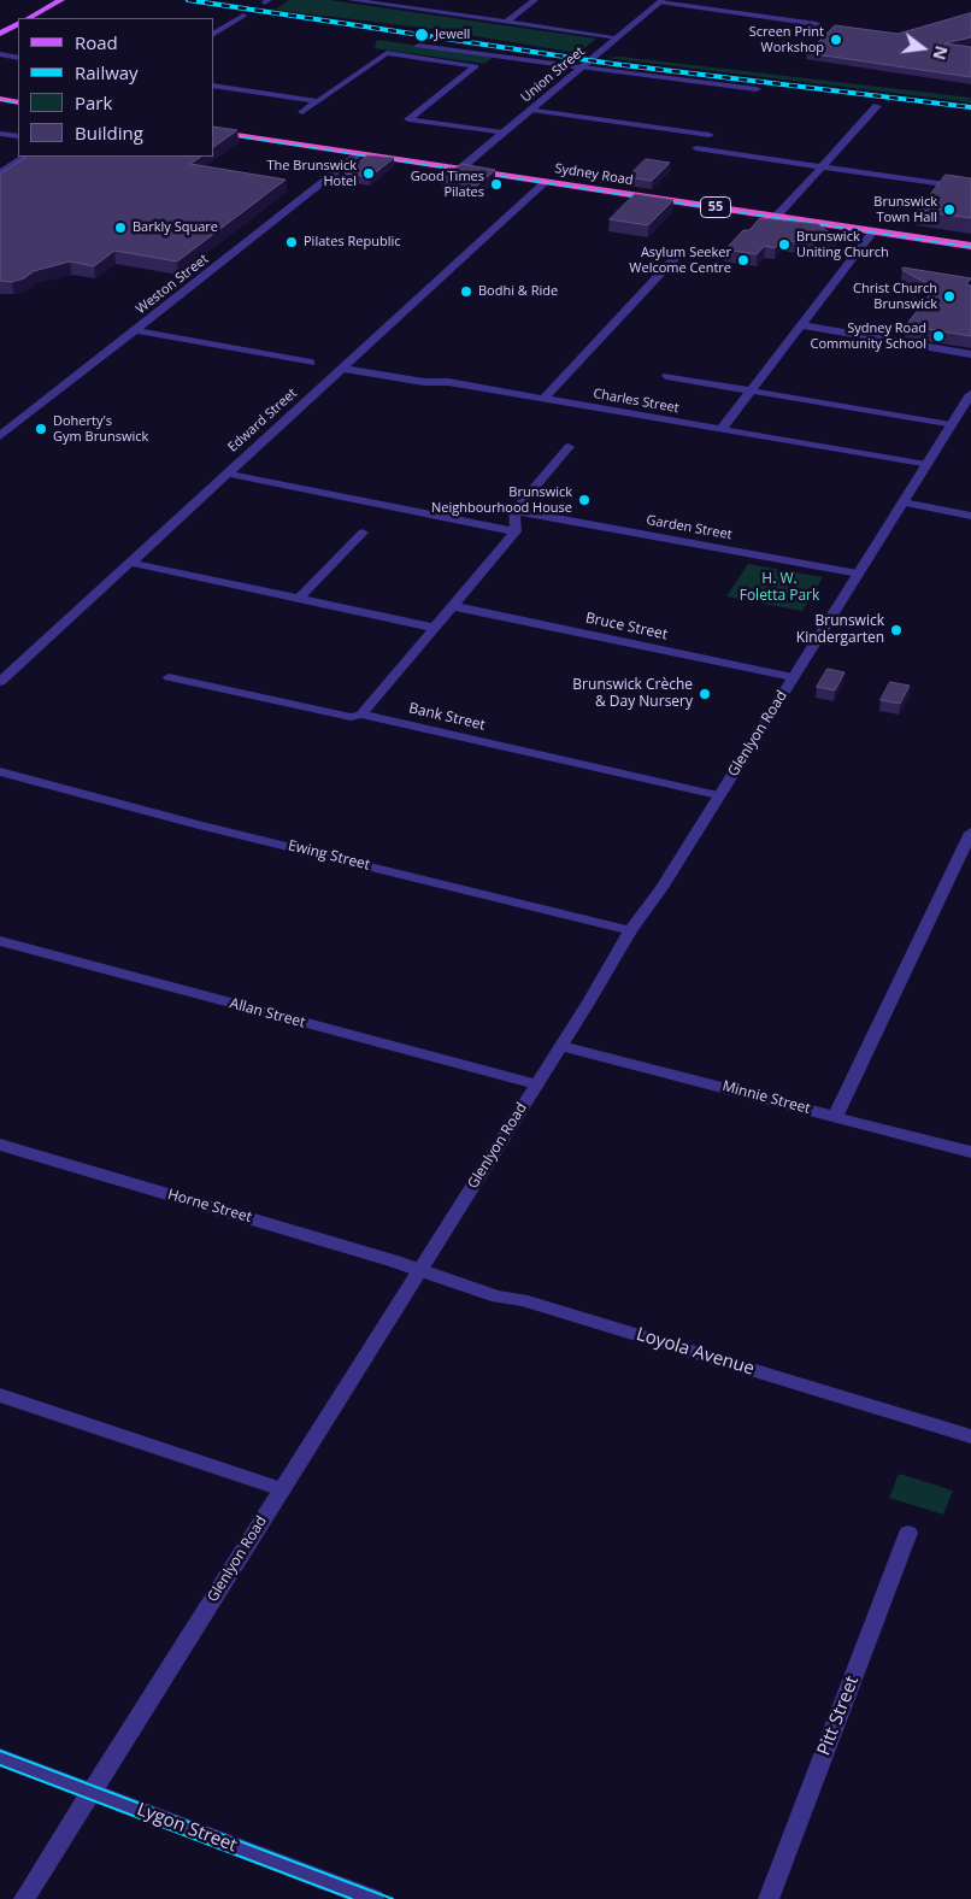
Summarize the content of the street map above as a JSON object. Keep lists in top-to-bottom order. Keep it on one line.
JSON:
{"streets":{"highway":["Sydney Road","55"],"street":["Union Street","Weston Street","Charles Street","Edward Street","Garden Street","Bruce Street","Bank Street","Glenlyon Road","Ewing Street","Allan Street","Minnie Street","Horne Street","Loyola Avenue","Pitt Street","Lygon Street"]},"crossings":[["Union Street","Sydney Road"],["Sydney Road","Weston Street"],["Sydney Road","Edward Street"],["Charles Street","Edward Street"],["Charles Street","Glenlyon Road"],["Garden Street","Glenlyon Road"],["Bruce Street","Glenlyon Road"],["Bank Street","Glenlyon Road"],["Glenlyon Road","Ewing Street"],["Glenlyon Road","Allan Street"],["Glenlyon Road","Minnie Street"],["Glenlyon Road","Horne Street"],["Glenlyon Road","Loyola Avenue"],["Glenlyon Road","Lygon Street"],["Horne Street","Loyola Avenue"]],"parks":["H. W. Foletta Park"],"places":["Jewell","Screen Print Workshop","The Brunswick Hotel","Good Times Pilates","Brunswick Town Hall","Barkly Square","Pilates Republic","Brunswick Uniting Church","Asylum Seeker Welcome Centre","Bodhi & Ride","Christ Church Brunswick","Sydney Road Community School","Doherty's Gym Brunswick","Brunswick Neighbourhood House","Brunswick Kindergarten","Brunswick Crèche & Day Nursery"],"legend":["Road","Railway","Park","Building"],"north":"right"}
